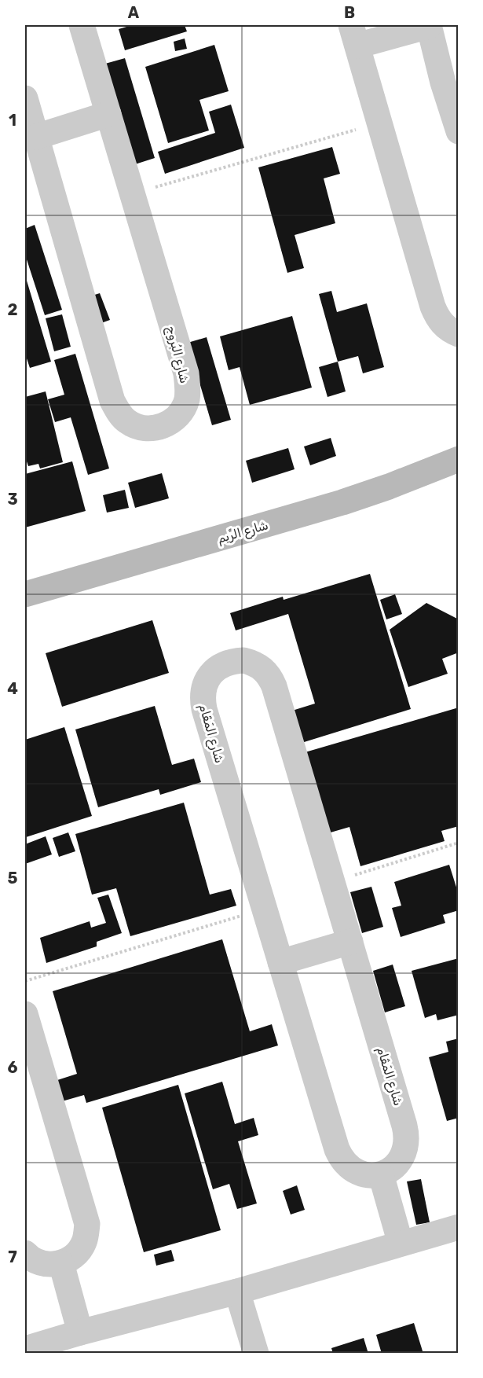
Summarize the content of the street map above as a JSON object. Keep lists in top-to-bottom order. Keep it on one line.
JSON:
{"streets":{"street":["شارع البُروج","شارع الرِّيم","شارع المَقَام"]},"grid":{"columns":["A","B"],"rows":["1","2","3","4","5","6","7"]}}
